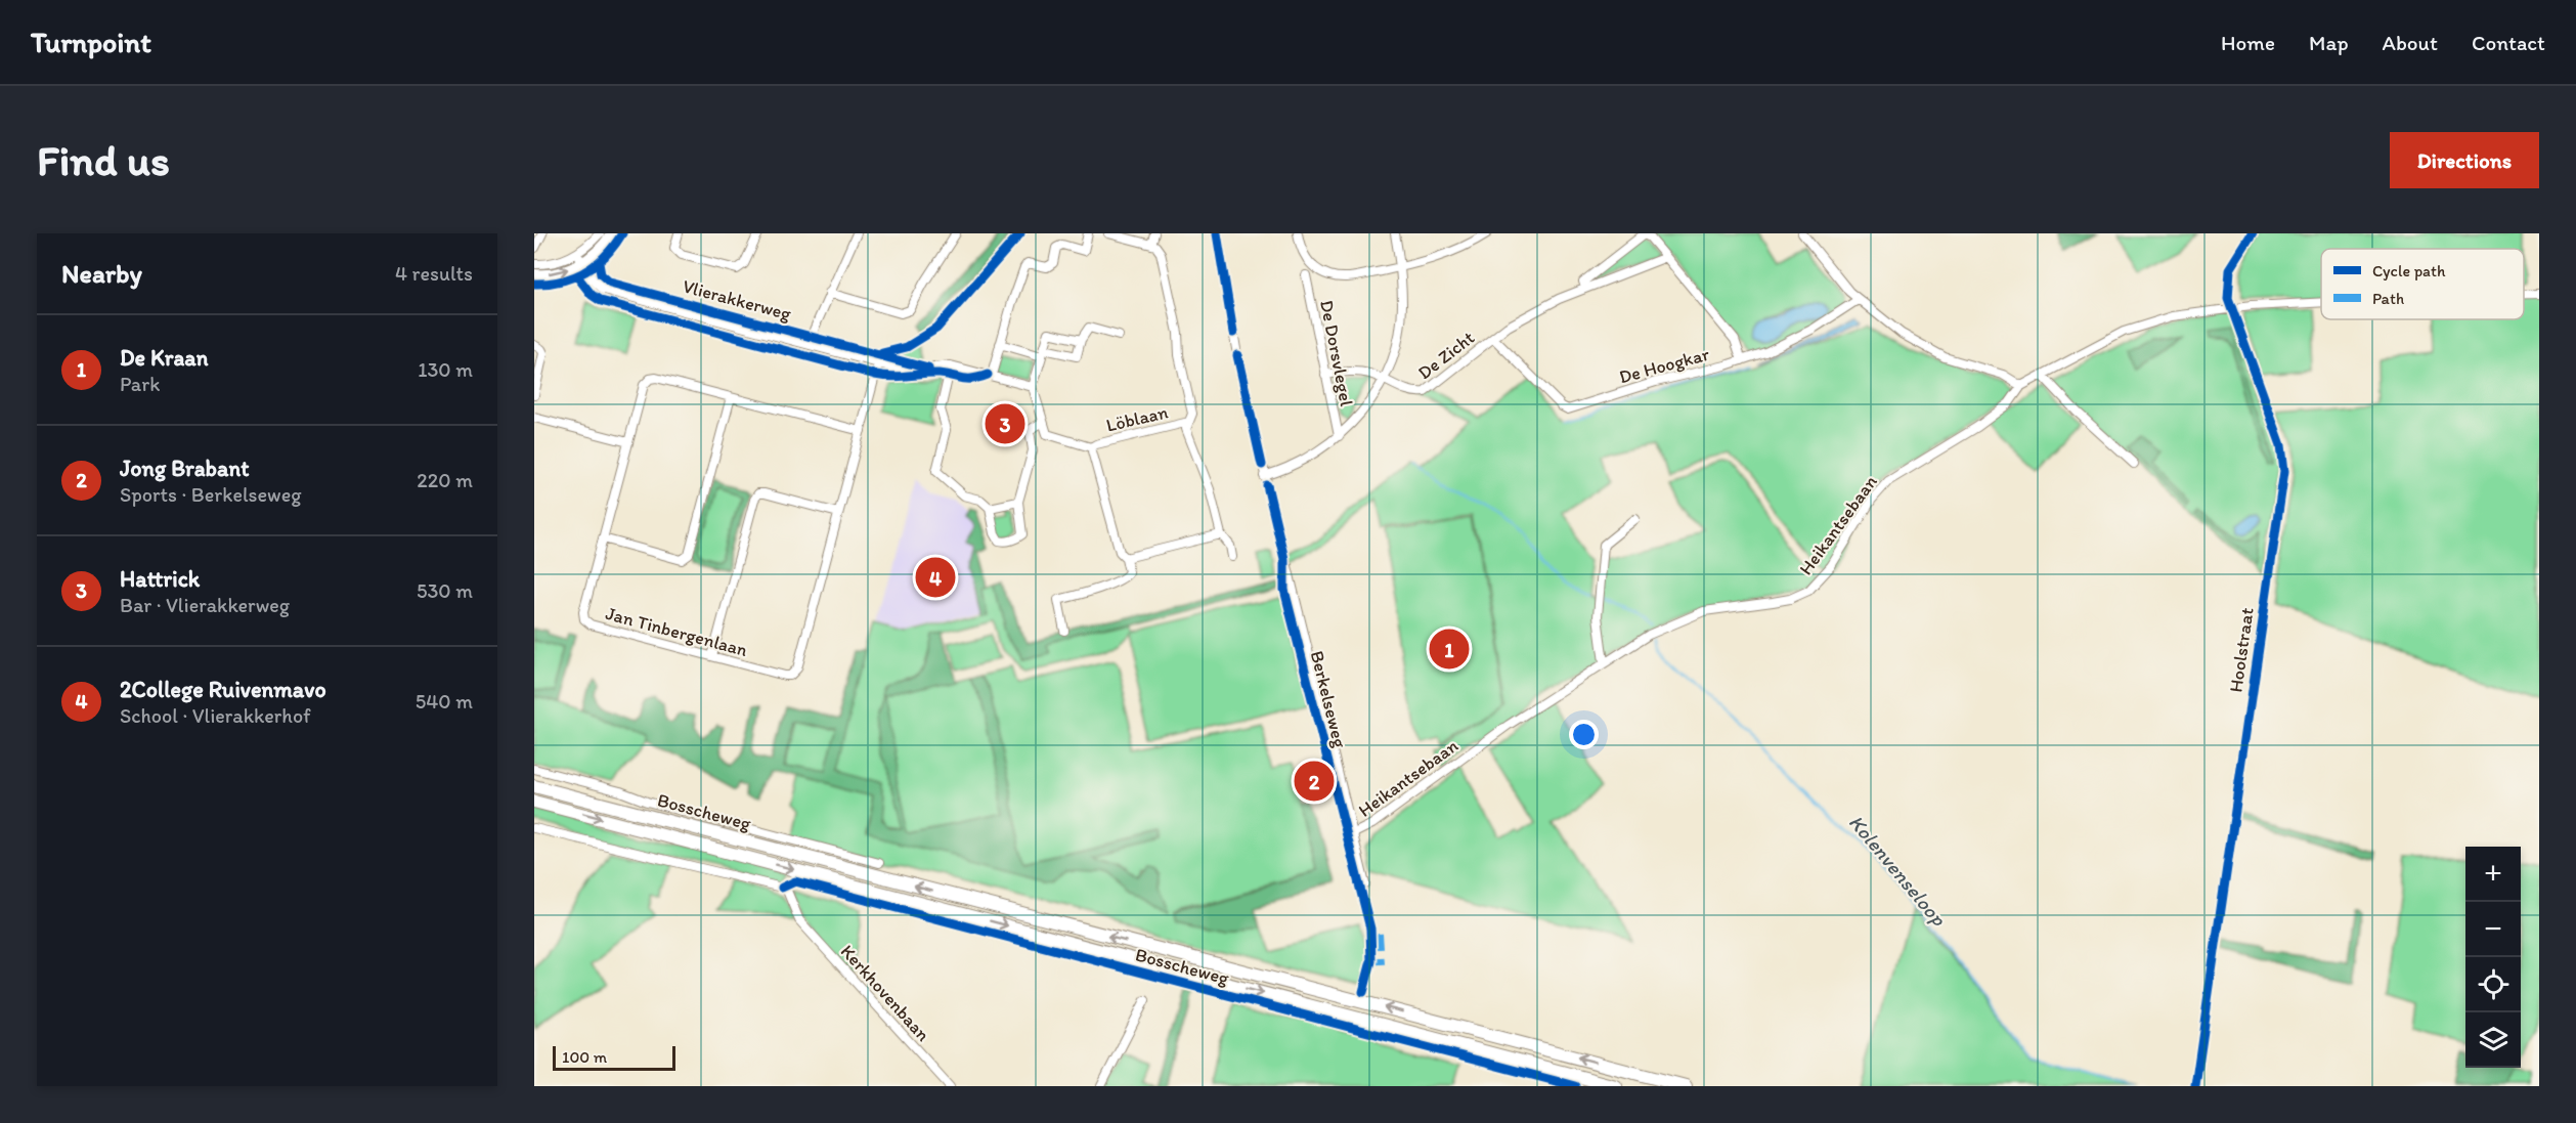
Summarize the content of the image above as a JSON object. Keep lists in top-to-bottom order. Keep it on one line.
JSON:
{"streets":{"main road":["Bosscheweg"],"street":["Vlierakkerweg","De Dorsvlegel","De Zicht","De Hoogkar","Löblaan","Heikantsebaan","Jan Tinbergenlaan","Hoolstraat","Berkelseweg","Kerkhovenbaan"]},"crossings":[["Vlierakkerweg","Jan Tinbergenlaan"],["De Dorsvlegel","De Zicht"],["De Zicht","De Hoogkar"],["De Zicht","Berkelseweg"],["Heikantsebaan","Hoolstraat"],["Heikantsebaan","Berkelseweg"]],"water":["Kolenvenseloop"],"legend":["Cycle path","Path"],"scale_bar":"100 m","page":{"header":"Turnpoint","nav":["Home","Map","About","Contact"],"buttons":"Directions","title":"Find us","heading":["Nearby","4 results"],"list":[{"mark":"1","name":"De Kraan","note":"Park","value":"130 m"},{"mark":"2","name":"Jong Brabant","note":"Sports · Berkelseweg","value":"220 m"},{"mark":"3","name":"Hattrick","note":"Bar · Vlierakkerweg","value":"530 m"},{"mark":"4","name":"2College Ruivenmavo","note":"School · Vlierakkerhof","value":"540 m"}],"pins":["3","4","1","2"],"map_buttons":["+","−"],"scale":"100 m"}}
